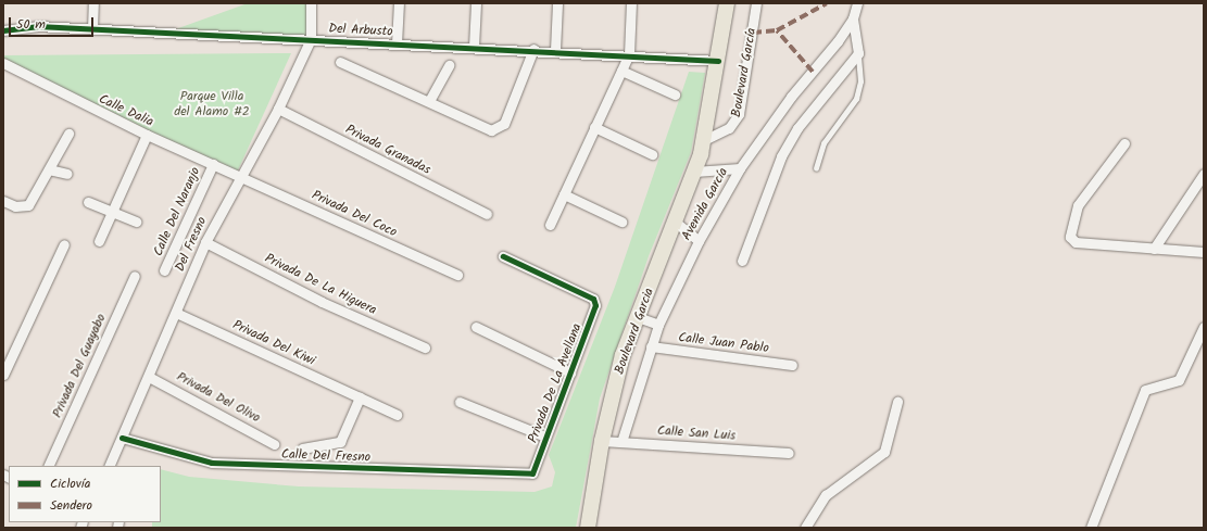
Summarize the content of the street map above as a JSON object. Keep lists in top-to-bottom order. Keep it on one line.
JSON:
{"streets":{"main road":["Boulevard García","Boulevard Garcia"],"street":["Del Arbusto","Calle Dalia","Privada Granadas","Avenida García","Calle Del Naranjo","Privada Del Coco","Del Fresno","Privada De La Higuera","Privada Del Kiwi","Calle Juan Pablo","Privada Del Guayabo","Privada De La Avellana","Privada Del Olivo","Calle San Luis","Calle Del Fresno"]},"crossings":[["Del Arbusto","Boulevard García"],["Del Arbusto","Del Fresno"],["Boulevard García","Boulevard Garcia"],["Calle Dalia","Calle Del Naranjo"],["Calle Dalia","Privada Del Coco"],["Calle Dalia","Del Fresno"],["Privada Granadas","Del Fresno"],["Avenida García","Calle Juan Pablo"],["Avenida García","Calle San Luis"],["Privada Del Coco","Del Fresno"],["Del Fresno","Privada De La Higuera"],["Del Fresno","Privada Del Kiwi"],["Del Fresno","Privada Del Olivo"],["Del Fresno","Calle Del Fresno"],["Boulevard Garcia","Calle San Luis"],["Privada De La Avellana","Calle Del Fresno"]],"parks":["Parque Villa del Alamo #2"],"legend":["Ciclovía","Sendero"],"scale_bar":"50 m"}
